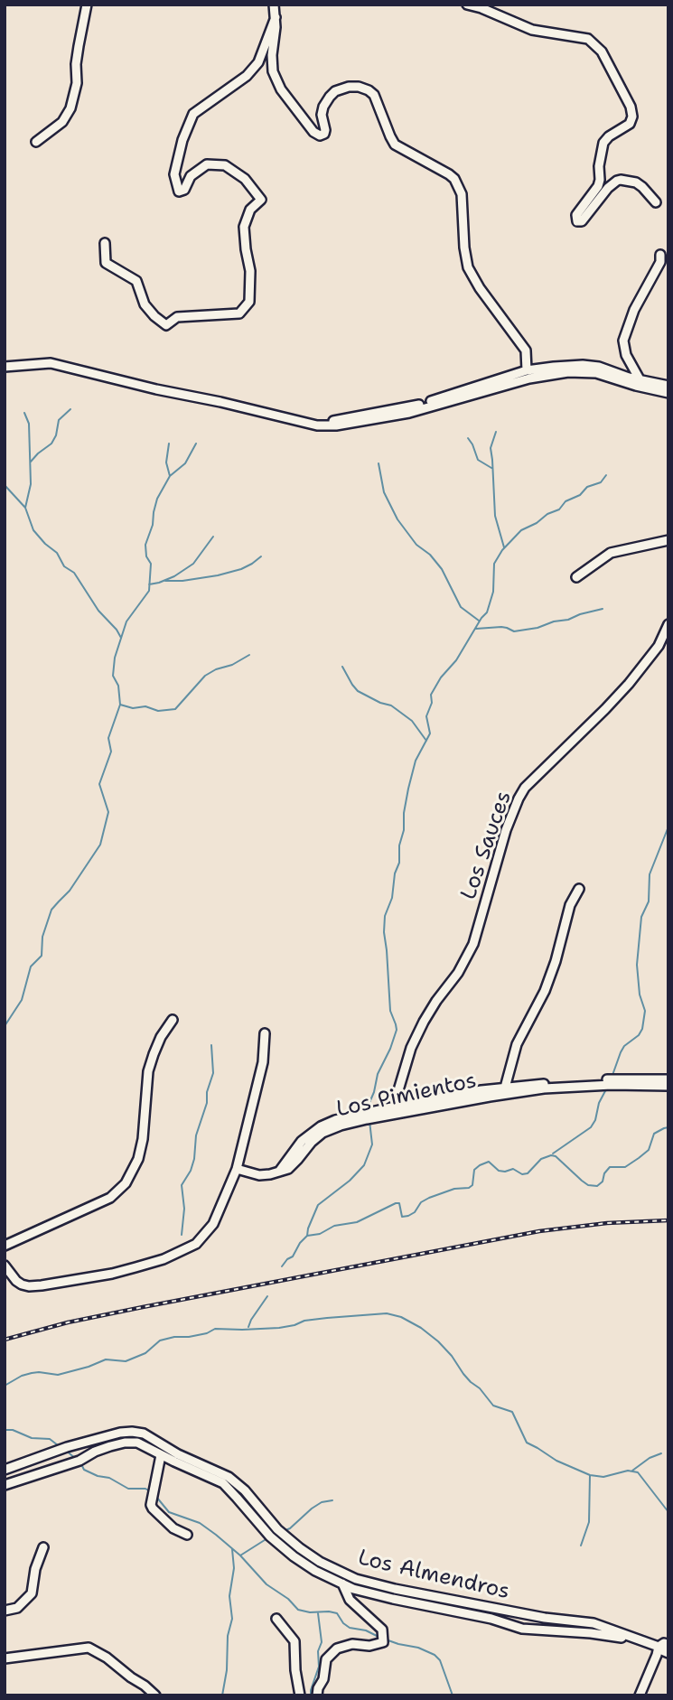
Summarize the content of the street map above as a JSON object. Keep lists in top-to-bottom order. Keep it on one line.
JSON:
{"streets":{"street":["Los Sauces","Los Pimientos","Los Almendros"]},"crossings":[["Los Sauces","Los Pimientos"]]}
